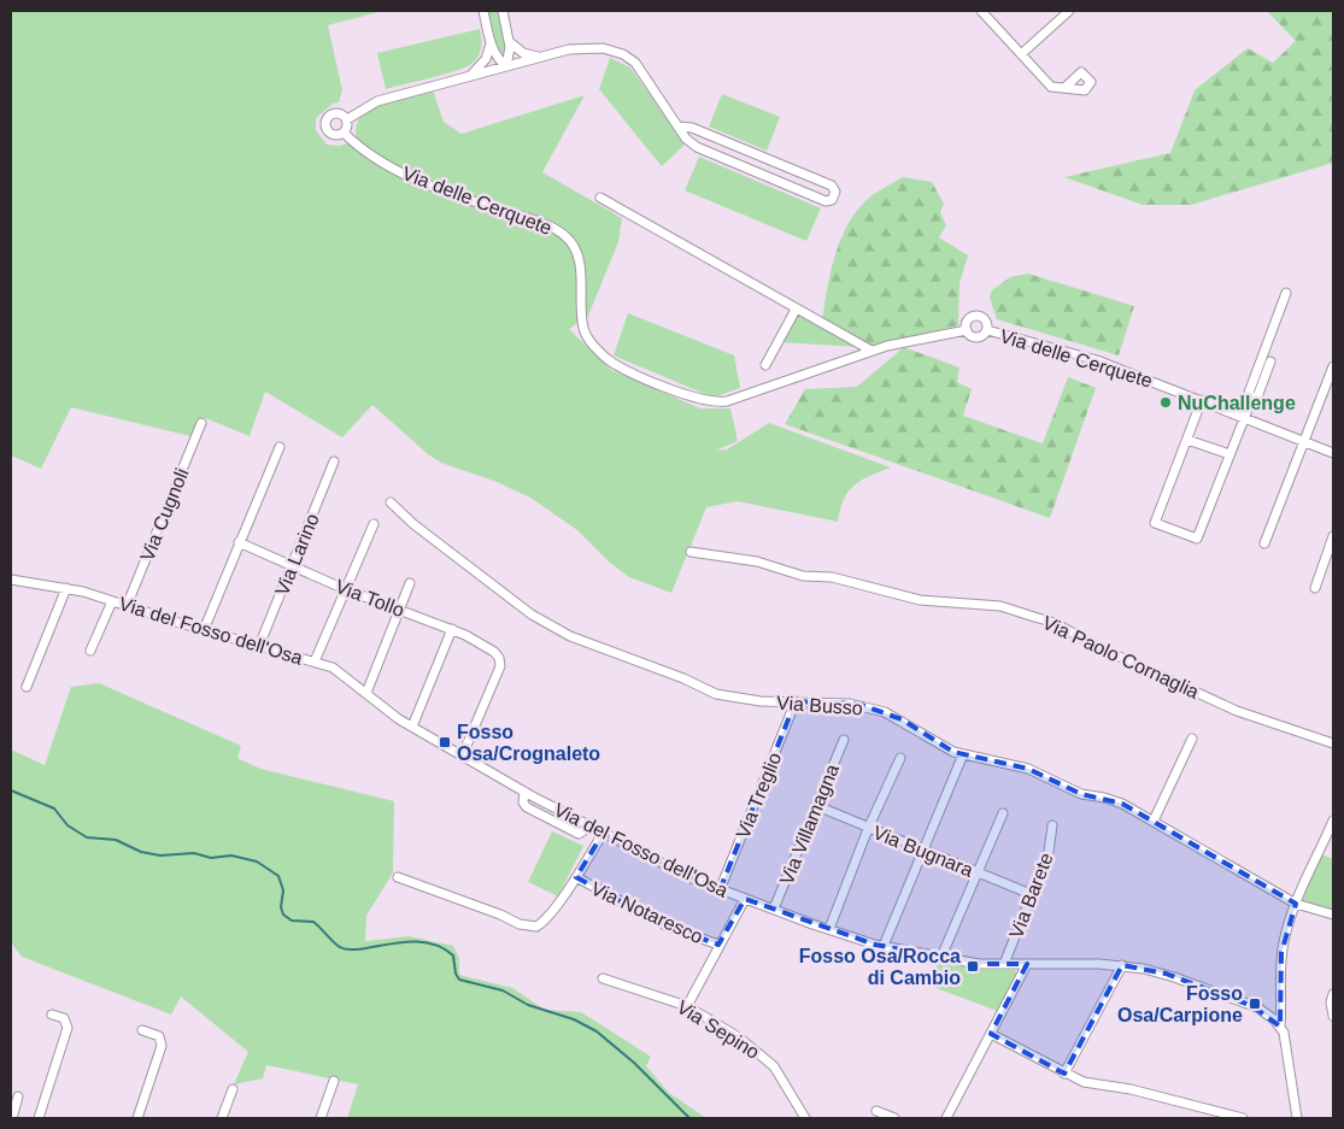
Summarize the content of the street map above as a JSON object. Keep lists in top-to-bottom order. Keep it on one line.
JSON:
{"streets":{"street":["Via delle Cerquete","Via Cugnoli","Via Larino","Via Tollo","Via del Fosso dell'Osa","Via Paolo Cornaglia","Via Busso","Via Treglio","Via Villamagna","Via Bugnara","Via Barete","Via Notaresco","Via Sepino"]},"crossings":[["Via Cugnoli","Via del Fosso dell'Osa"],["Via Larino","Via Tollo"],["Via Larino","Via del Fosso dell'Osa"],["Via Tollo","Via del Fosso dell'Osa"],["Via del Fosso dell'Osa","Via Treglio"],["Via del Fosso dell'Osa","Via Villamagna"],["Via del Fosso dell'Osa","Via Barete"],["Via Busso","Via Treglio"],["Via Villamagna","Via Bugnara"],["Via Bugnara","Via Barete"]],"places":{"other":["NuChallenge"],"transit":["Fosso Osa/Crognaleto","Fosso Osa/Rocca di Cambio","Fosso Osa/Carpione"]}}
